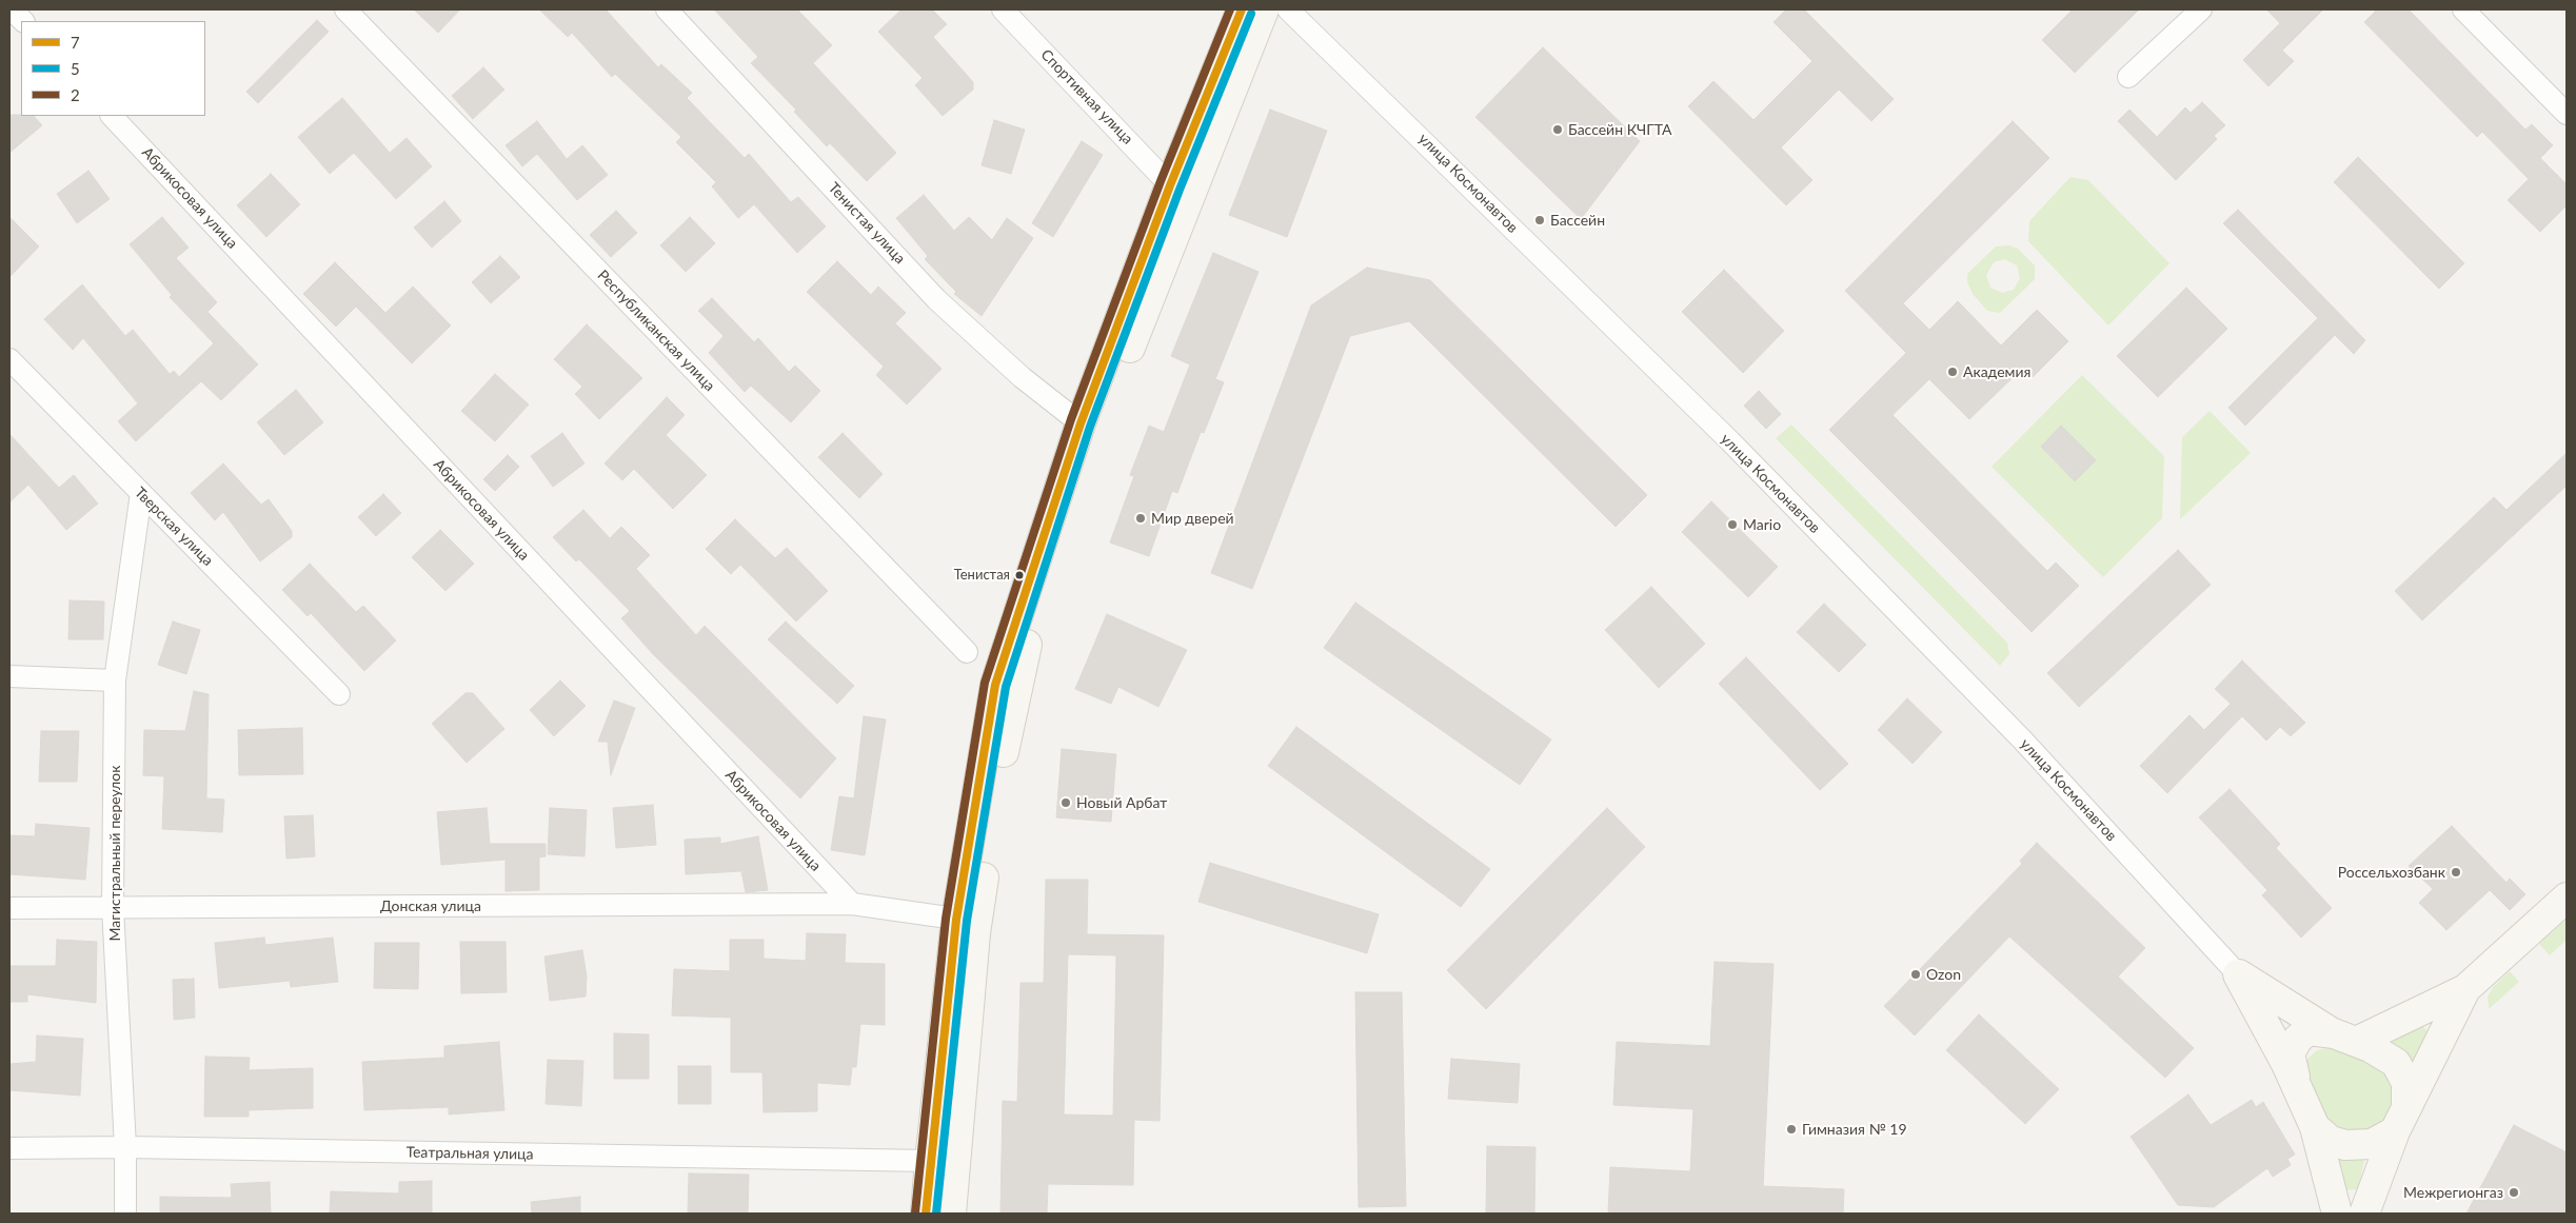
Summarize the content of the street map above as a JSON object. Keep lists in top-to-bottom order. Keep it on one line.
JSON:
{"streets":{"main road":["улица Космонавтов"],"street":["Спортивная улица","Абрикосовая улица","Тенистая улица","Республиканская улица","Тверская улица","Магистральный переулок","Донская улица","Театральная улица"]},"crossings":[["Абрикосовая улица","Донская улица"],["Тверская улица","Магистральный переулок"],["Магистральный переулок","Донская улица"],["Магистральный переулок","Театральная улица"]],"places":["Бассейн КЧГТА","Бассейн","Академия","Мир дверей","Mario","Тенистая","Новый Арбат","Россельхозбанк","Ozon","Гимназия № 19","Межрегионгаз"],"lines":["transit line 7","transit line 2","transit line 5"],"legend":["7","5","2"]}
